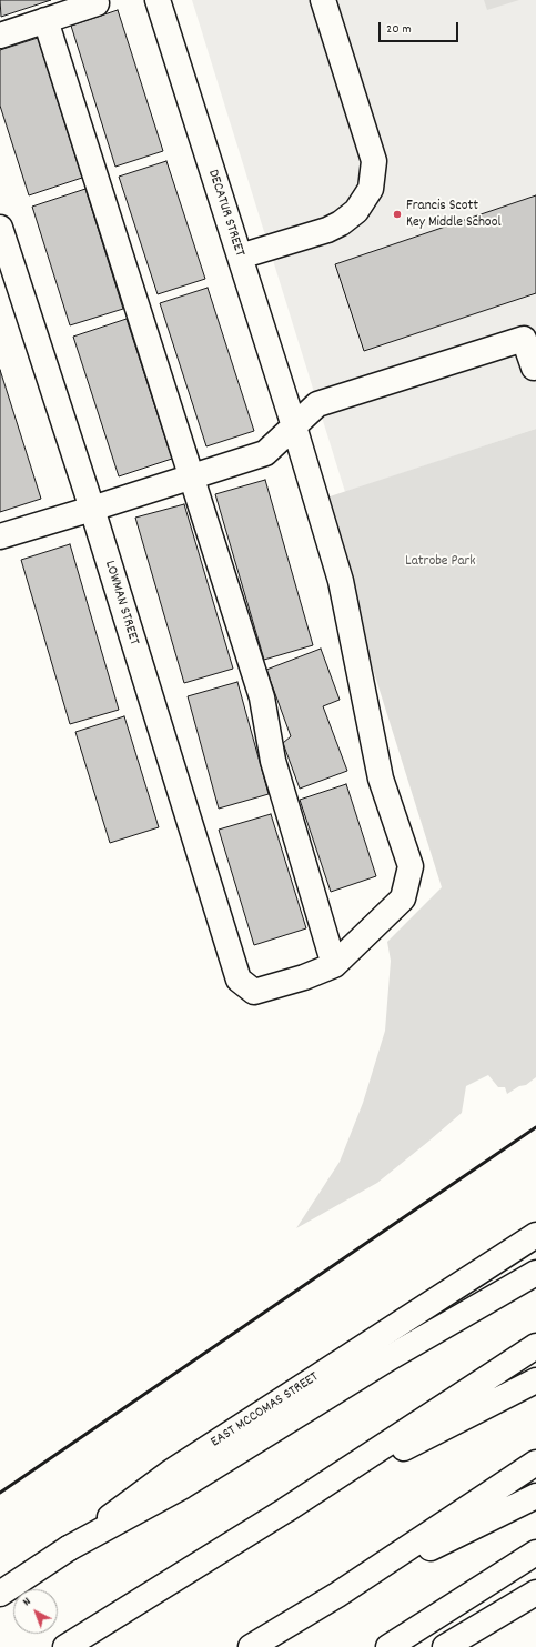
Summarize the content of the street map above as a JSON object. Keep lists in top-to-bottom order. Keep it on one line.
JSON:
{"streets":{"main road":["DECATUR STREET","LOWMAN STREET","EAST MCCOMAS STREET"]},"crossings":[["DECATUR STREET","LOWMAN STREET"]],"parks":["Latrobe Park"],"places":["Francis Scott Key Middle School"],"scale_bar":"20 m","north":"top left"}
